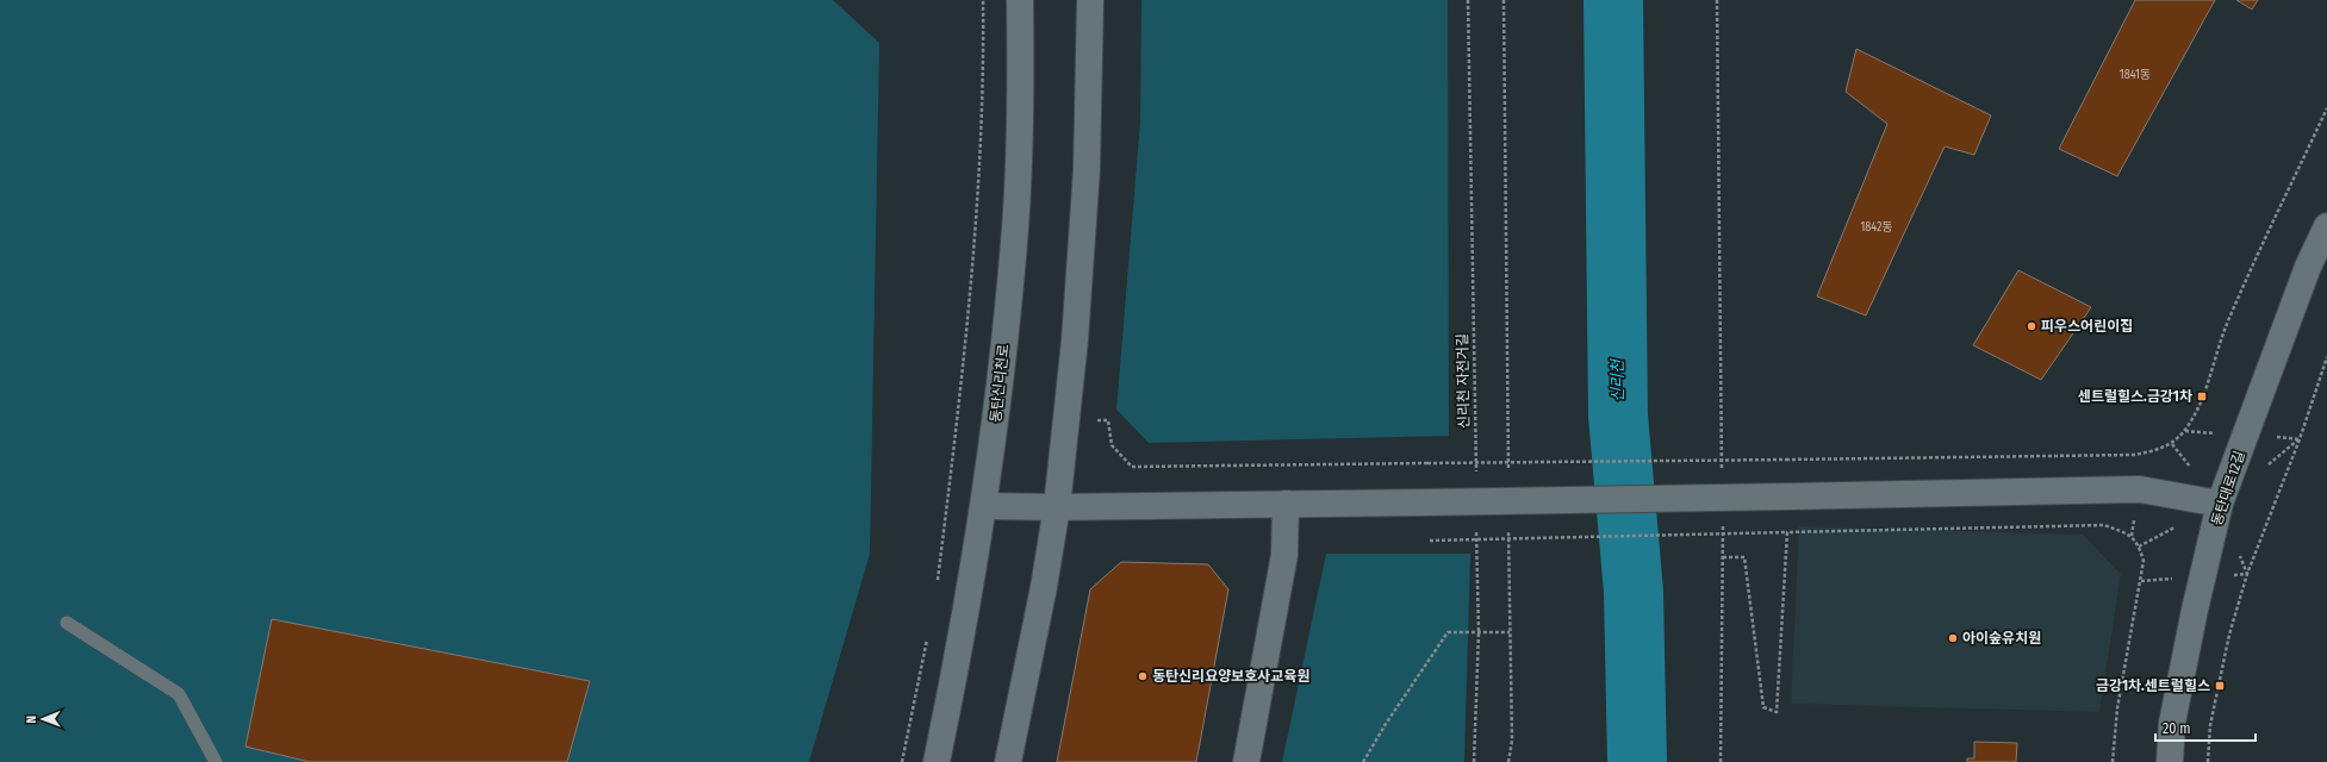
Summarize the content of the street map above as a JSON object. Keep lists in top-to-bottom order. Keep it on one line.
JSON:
{"streets":{"street":["동탄신리천로","동탄대로12길"],"path":["신리천 자전거길"]},"water":["신리천"],"places":{"other":["피우스어린이집","아이숲유치원","동탄신리요양보호사교육원"],"transit":["센트럴힐스.금강1차","금강1차.센트럴힐스"]},"house_numbers":["1841동","1842동"],"scale_bar":"20 m","north":"left"}
